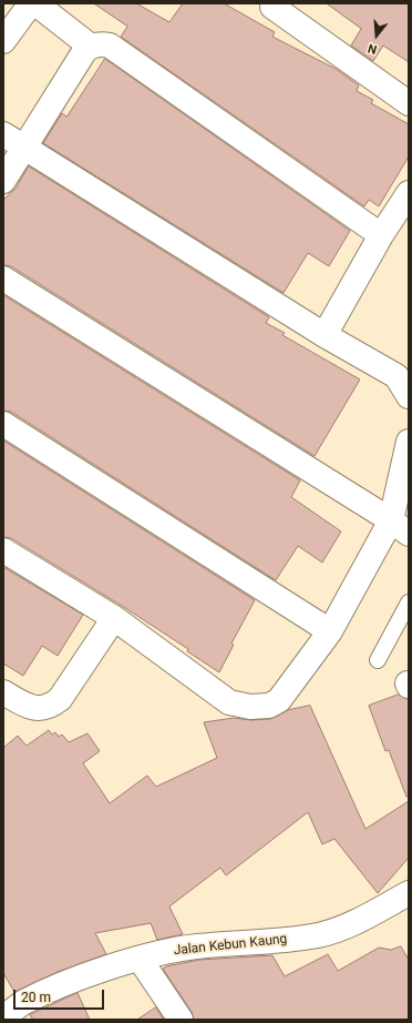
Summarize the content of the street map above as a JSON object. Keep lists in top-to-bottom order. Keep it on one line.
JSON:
{"streets":{"street":["Jalan Kebun Kaung"]},"scale_bar":"20 m","north":"bottom"}
